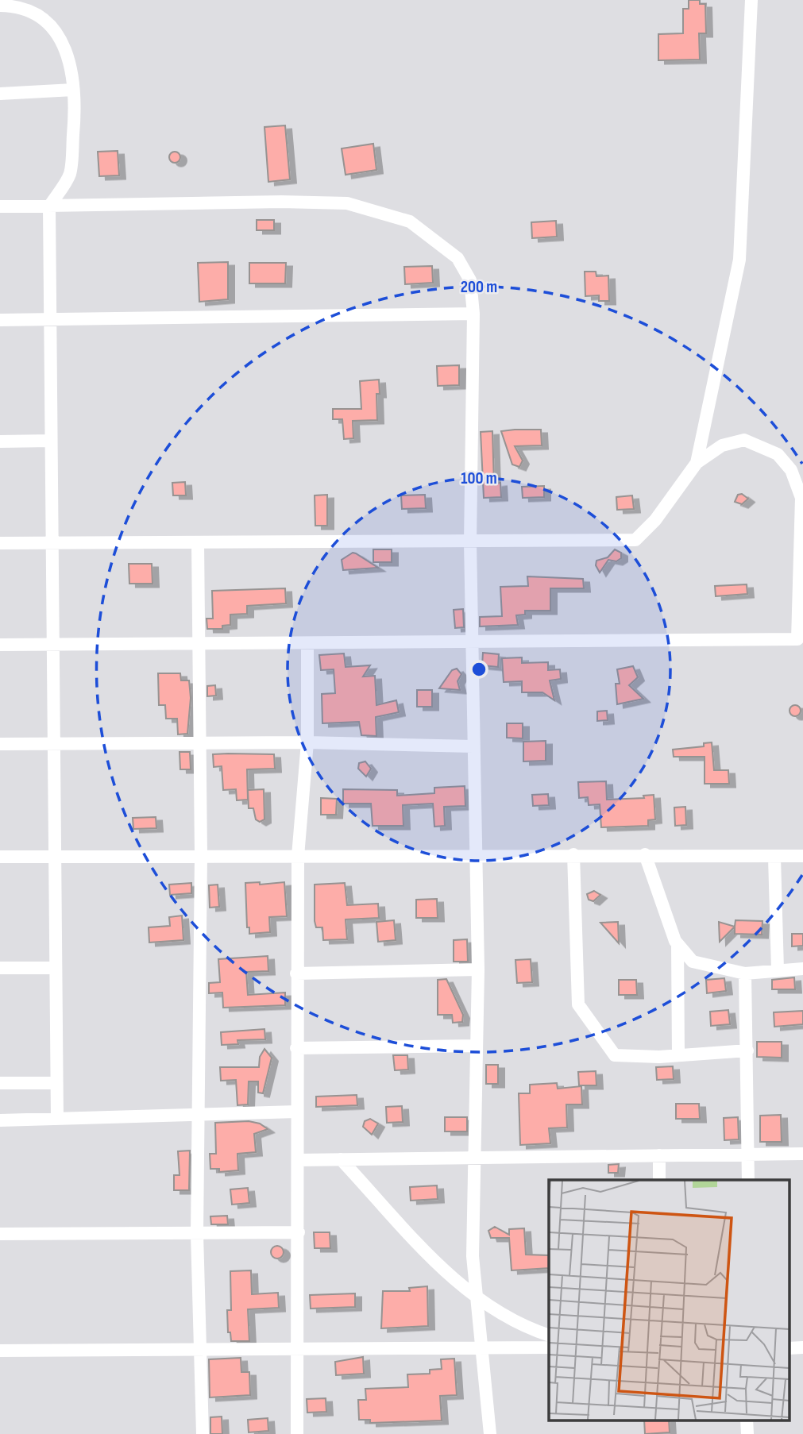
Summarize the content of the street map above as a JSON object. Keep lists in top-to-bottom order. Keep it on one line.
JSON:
{"rings":["200 m","100 m"]}
